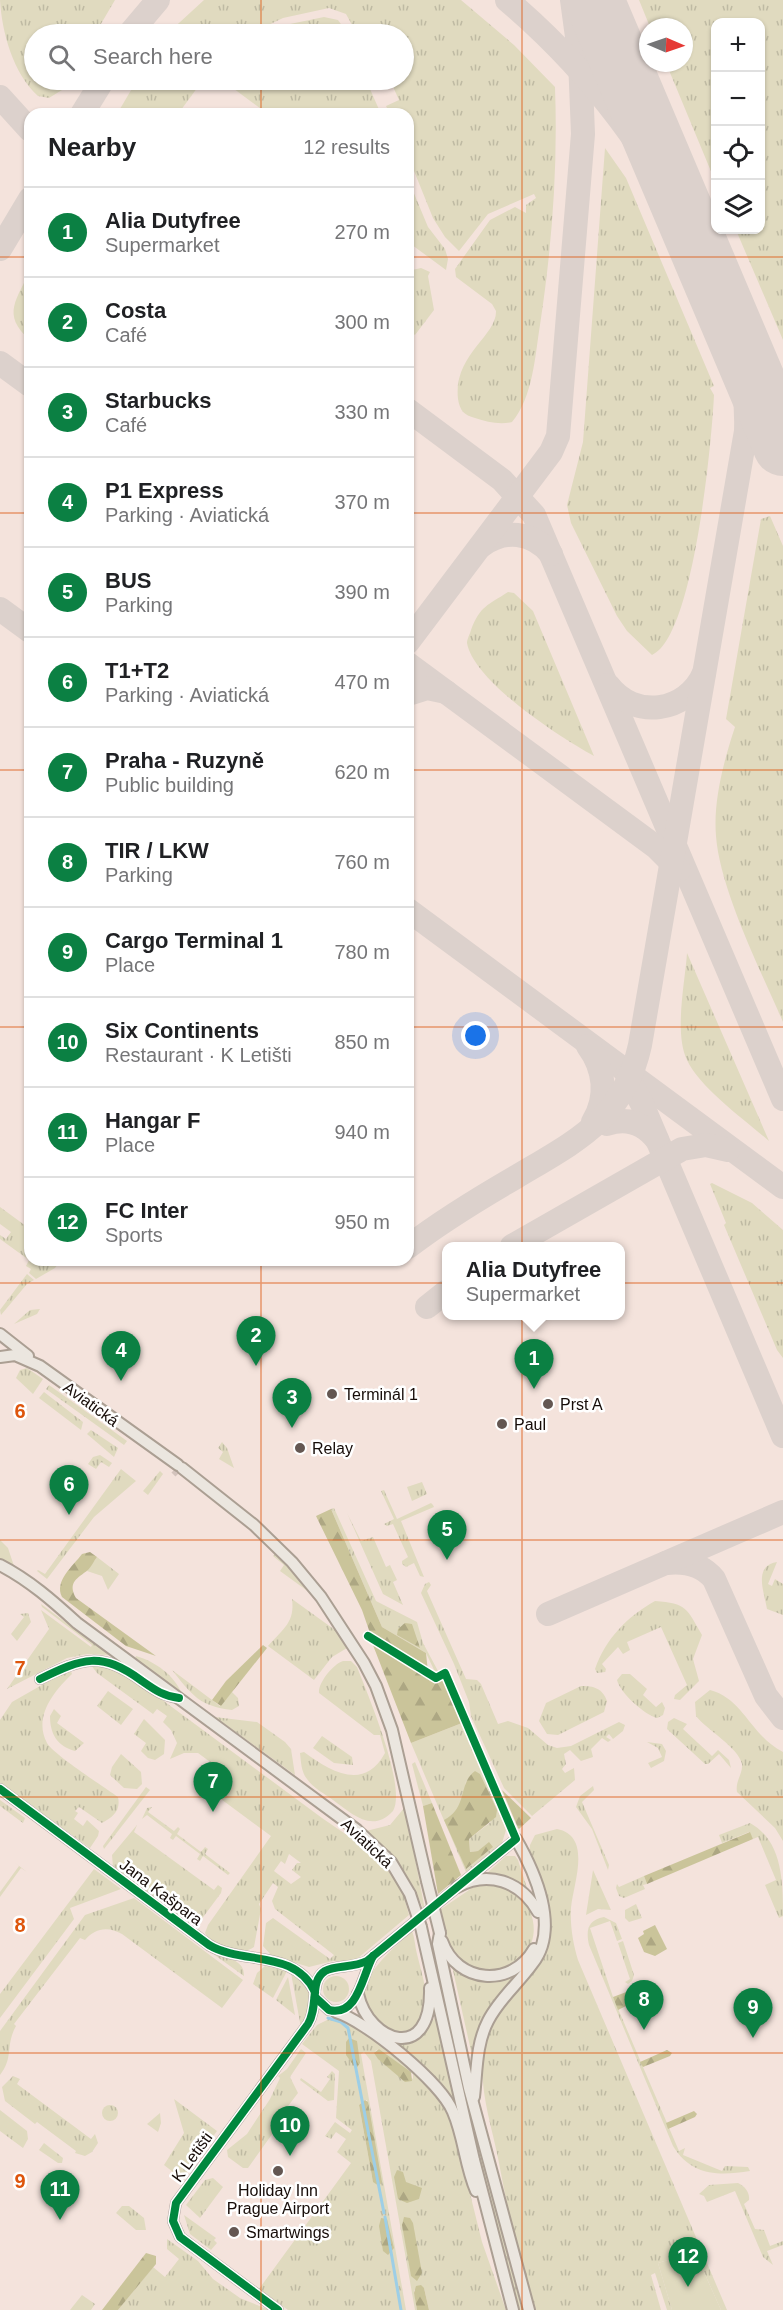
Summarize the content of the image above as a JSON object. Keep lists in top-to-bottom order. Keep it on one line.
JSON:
{"streets":{"main road":["Aviatická"],"street":["Jana Kašpara","K Letišti"]},"crossings":[["Jana Kašpara","K Letišti"]],"places":["Terminál 1","Prst A","Paul","Relay","Holiday Inn Prague Airport","Smartwings"],"north":"right","page":{"map_buttons":["+","−"],"search":"Search here","heading":["Nearby","12 results"],"list":[{"mark":"1","name":"Alia Dutyfree","note":"Supermarket","value":"270 m"},{"mark":"2","name":"Costa","note":"Café","value":"300 m"},{"mark":"3","name":"Starbucks","note":"Café","value":"330 m"},{"mark":"4","name":"P1 Express","note":"Parking · Aviatická","value":"370 m"},{"mark":"5","name":"BUS","note":"Parking","value":"390 m"},{"mark":"6","name":"T1+T2","note":"Parking · Aviatická","value":"470 m"},{"mark":"7","name":"Praha - Ruzyně","note":"Public building","value":"620 m"},{"mark":"8","name":"TIR / LKW","note":"Parking","value":"760 m"},{"mark":"9","name":"Cargo Terminal 1","note":"Place","value":"780 m"},{"mark":"10","name":"Six Continents","note":"Restaurant · K Letišti","value":"850 m"},{"mark":"11","name":"Hangar F","note":"Place","value":"940 m"},{"mark":"12","name":"FC Inter","note":"Sports","value":"950 m"}],"popup":["Alia Dutyfree","Supermarket"],"pins":["2","4","1","3","6","5","7","8","9","10","11","12"]},"grid":{"rows":["6","7","8","9"]}}
